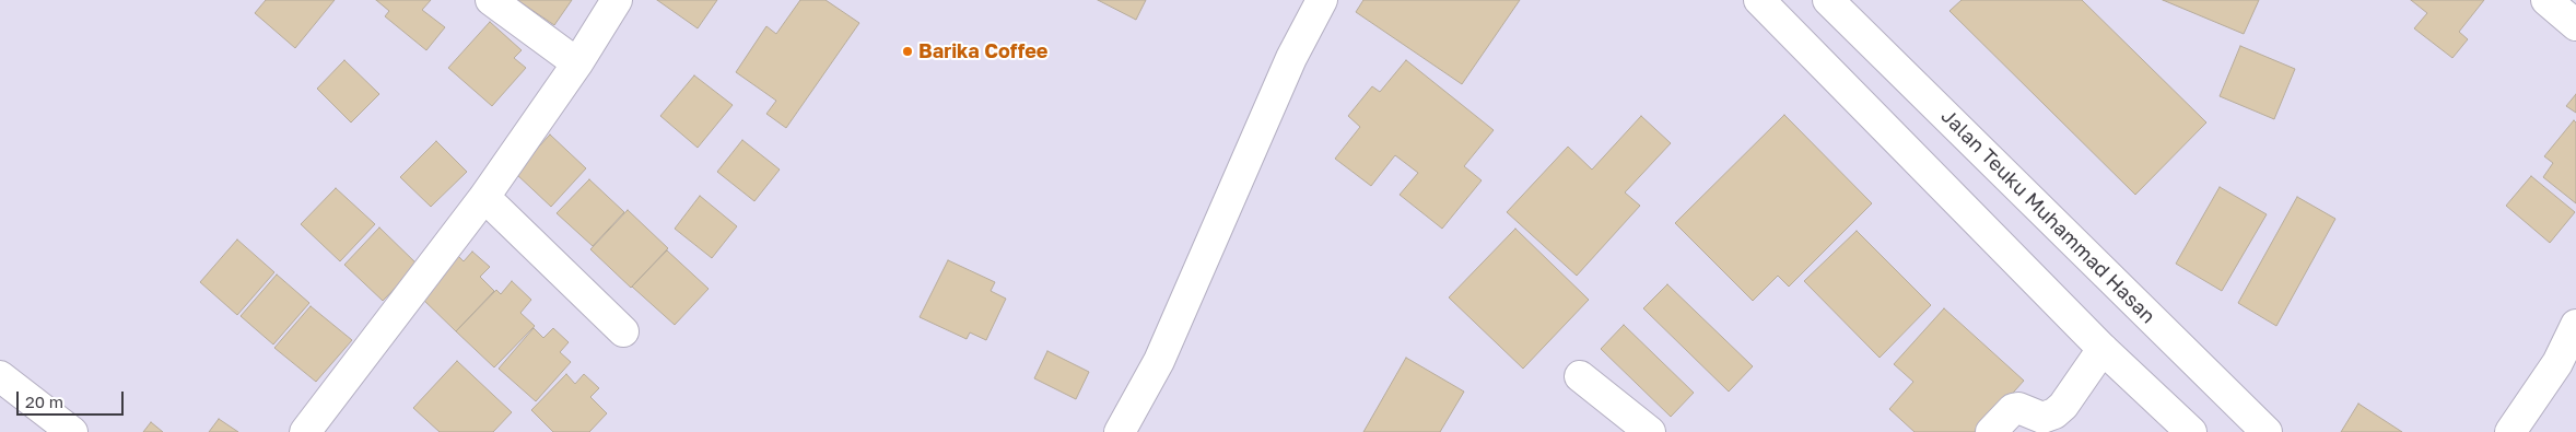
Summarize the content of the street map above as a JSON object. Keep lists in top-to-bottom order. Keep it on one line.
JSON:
{"streets":{"main road":["Jalan Teuku Muhammad Hasan"]},"places":["Barika Coffee"],"scale_bar":"20 m"}
